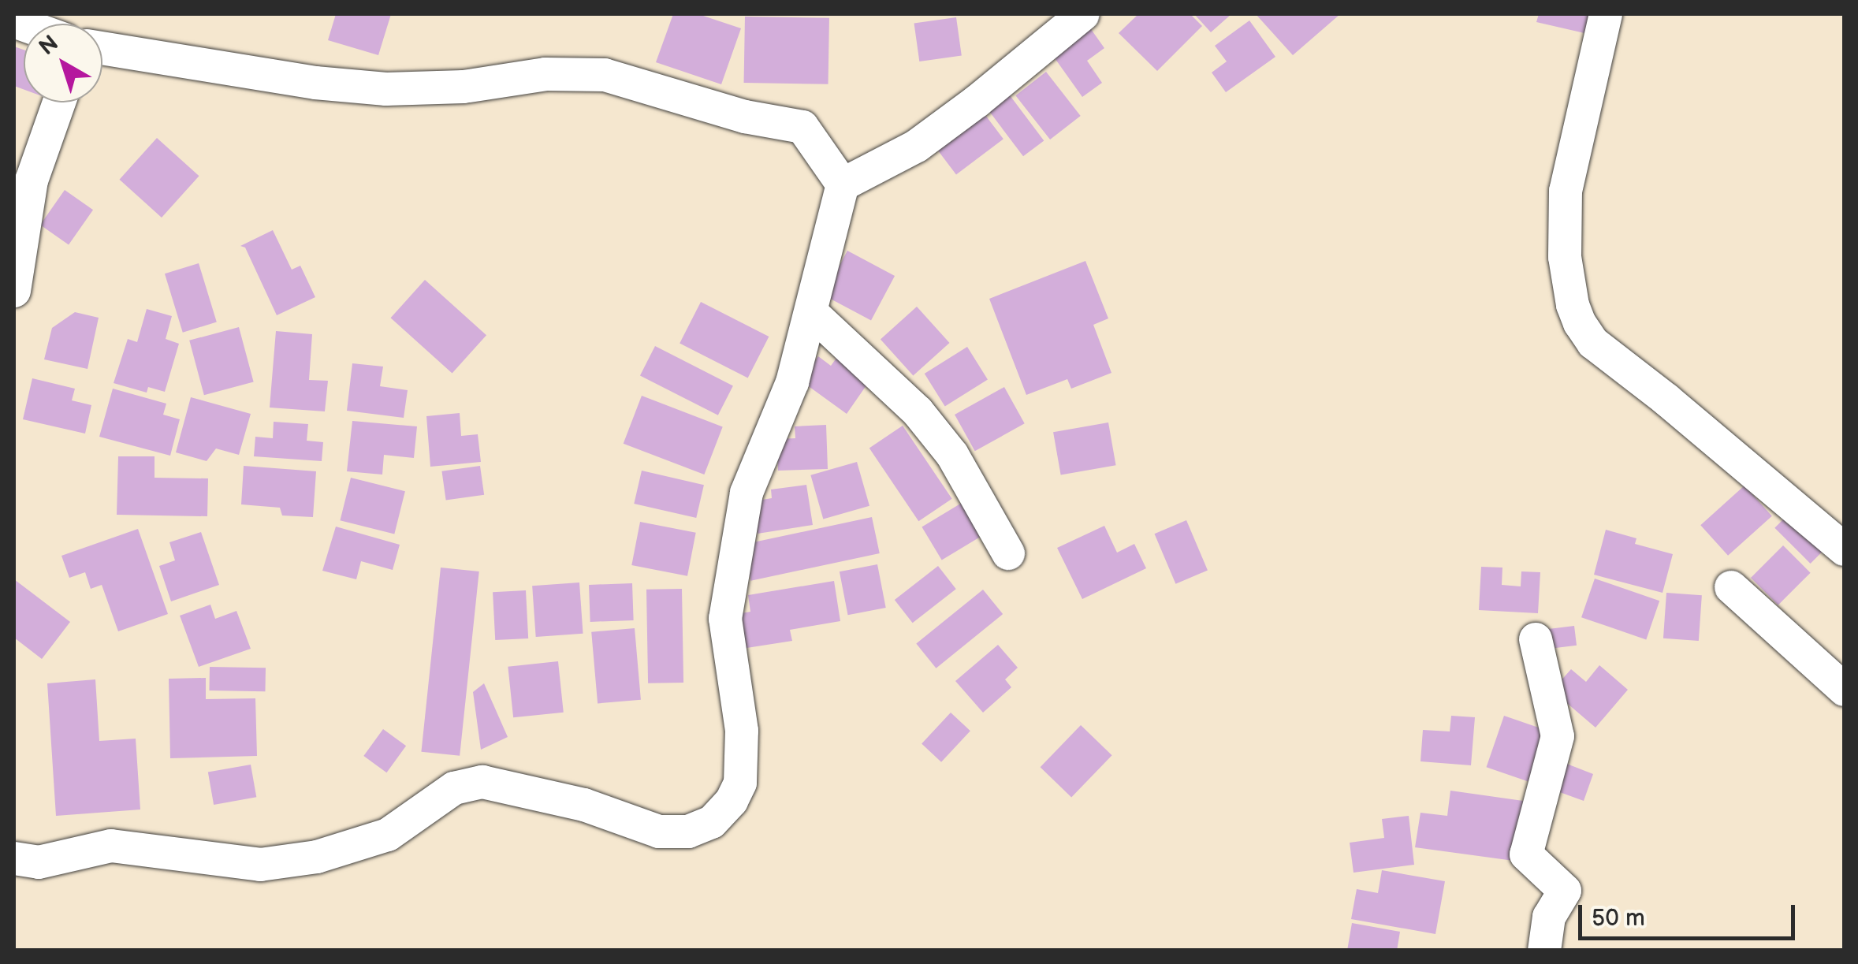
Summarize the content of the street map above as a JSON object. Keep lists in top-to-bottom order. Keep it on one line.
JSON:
{"scale_bar":"50 m","north":"top left"}
